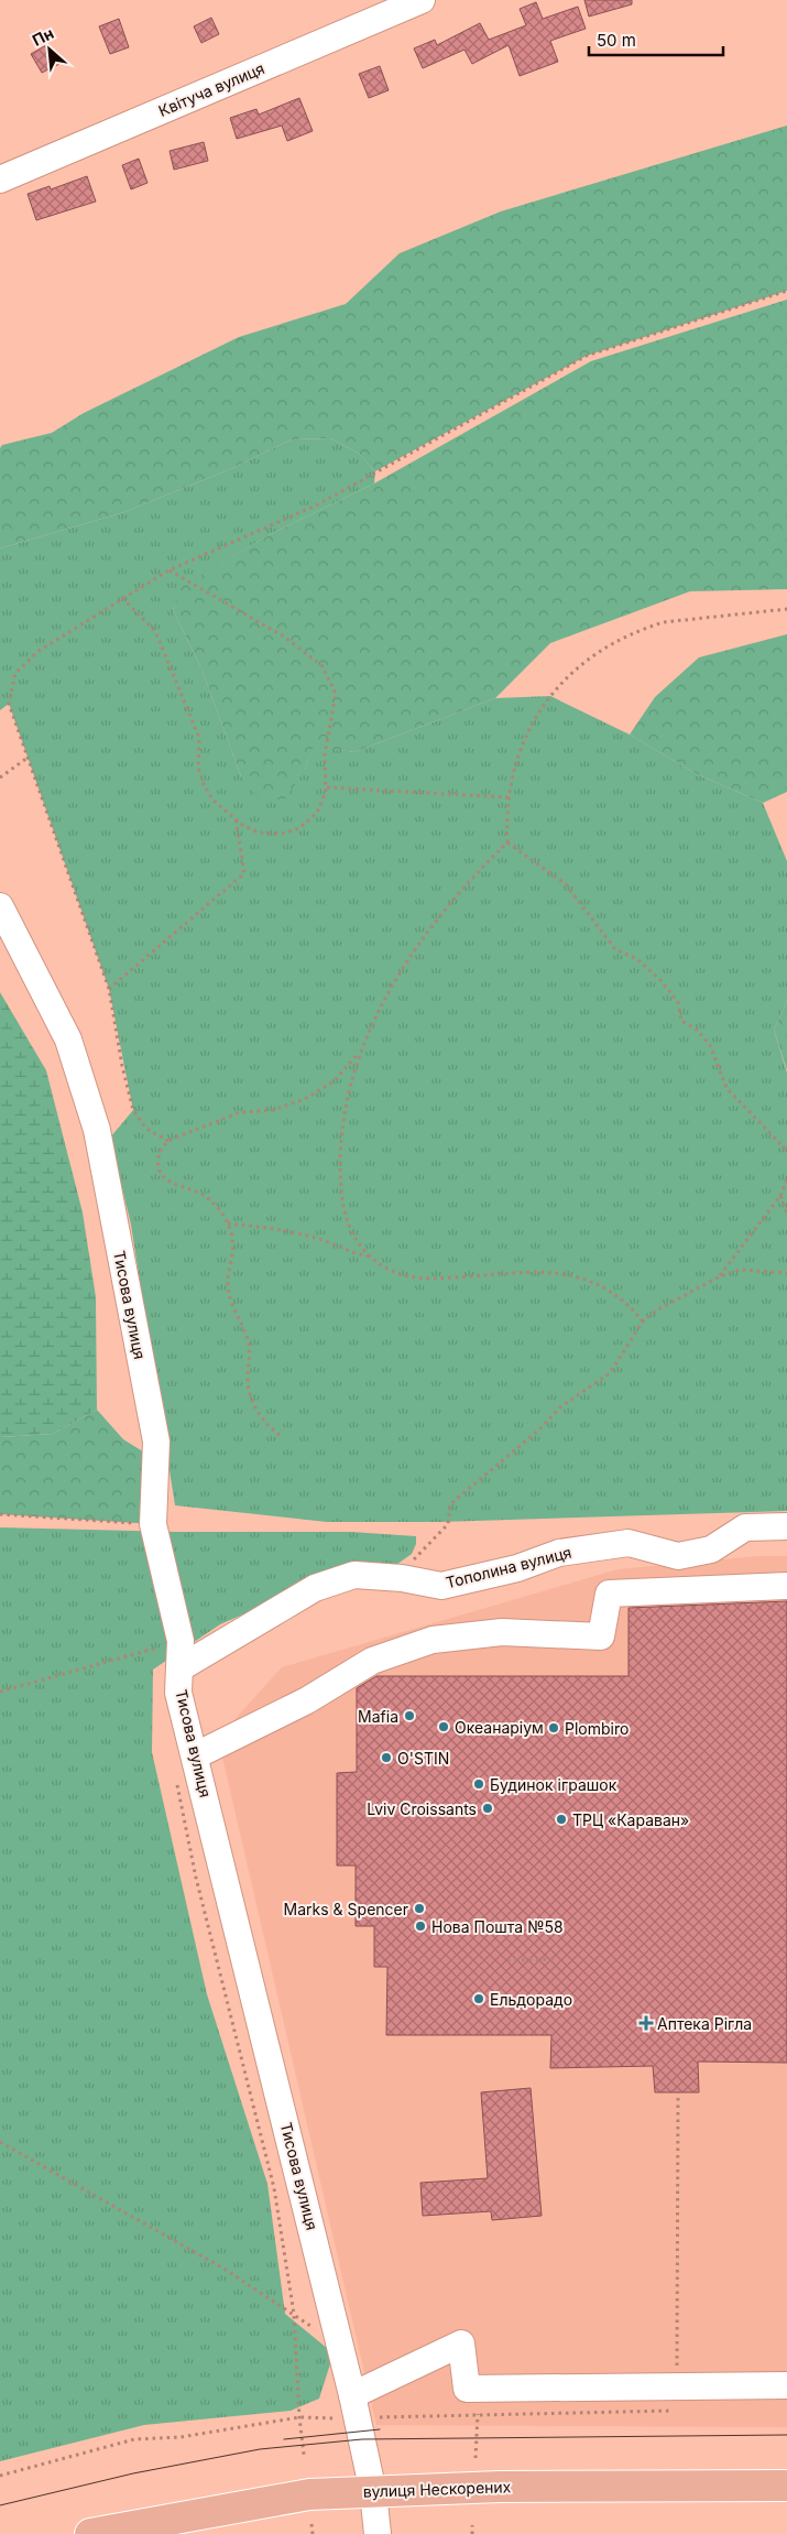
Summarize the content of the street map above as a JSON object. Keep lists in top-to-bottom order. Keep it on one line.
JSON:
{"streets":{"main road":["вулиця Нескорених"],"street":["Квітуча вулиця","Тисова вулиця","Тополина вулиця"]},"crossings":[["Тисова вулиця","Тополина вулиця"],["Тисова вулиця","вулиця Нескорених"]],"places":{"other":["Mafia","Океанаріум","Plombiro","O'STIN","Будинок іграшок","Lviv Croissants","ТРЦ «Караван»","Marks & Spencer","Нова Пошта №58","Ельдорадо"],"health":["Аптека Рігла"]},"scale_bar":"50 m","north":"top left"}
